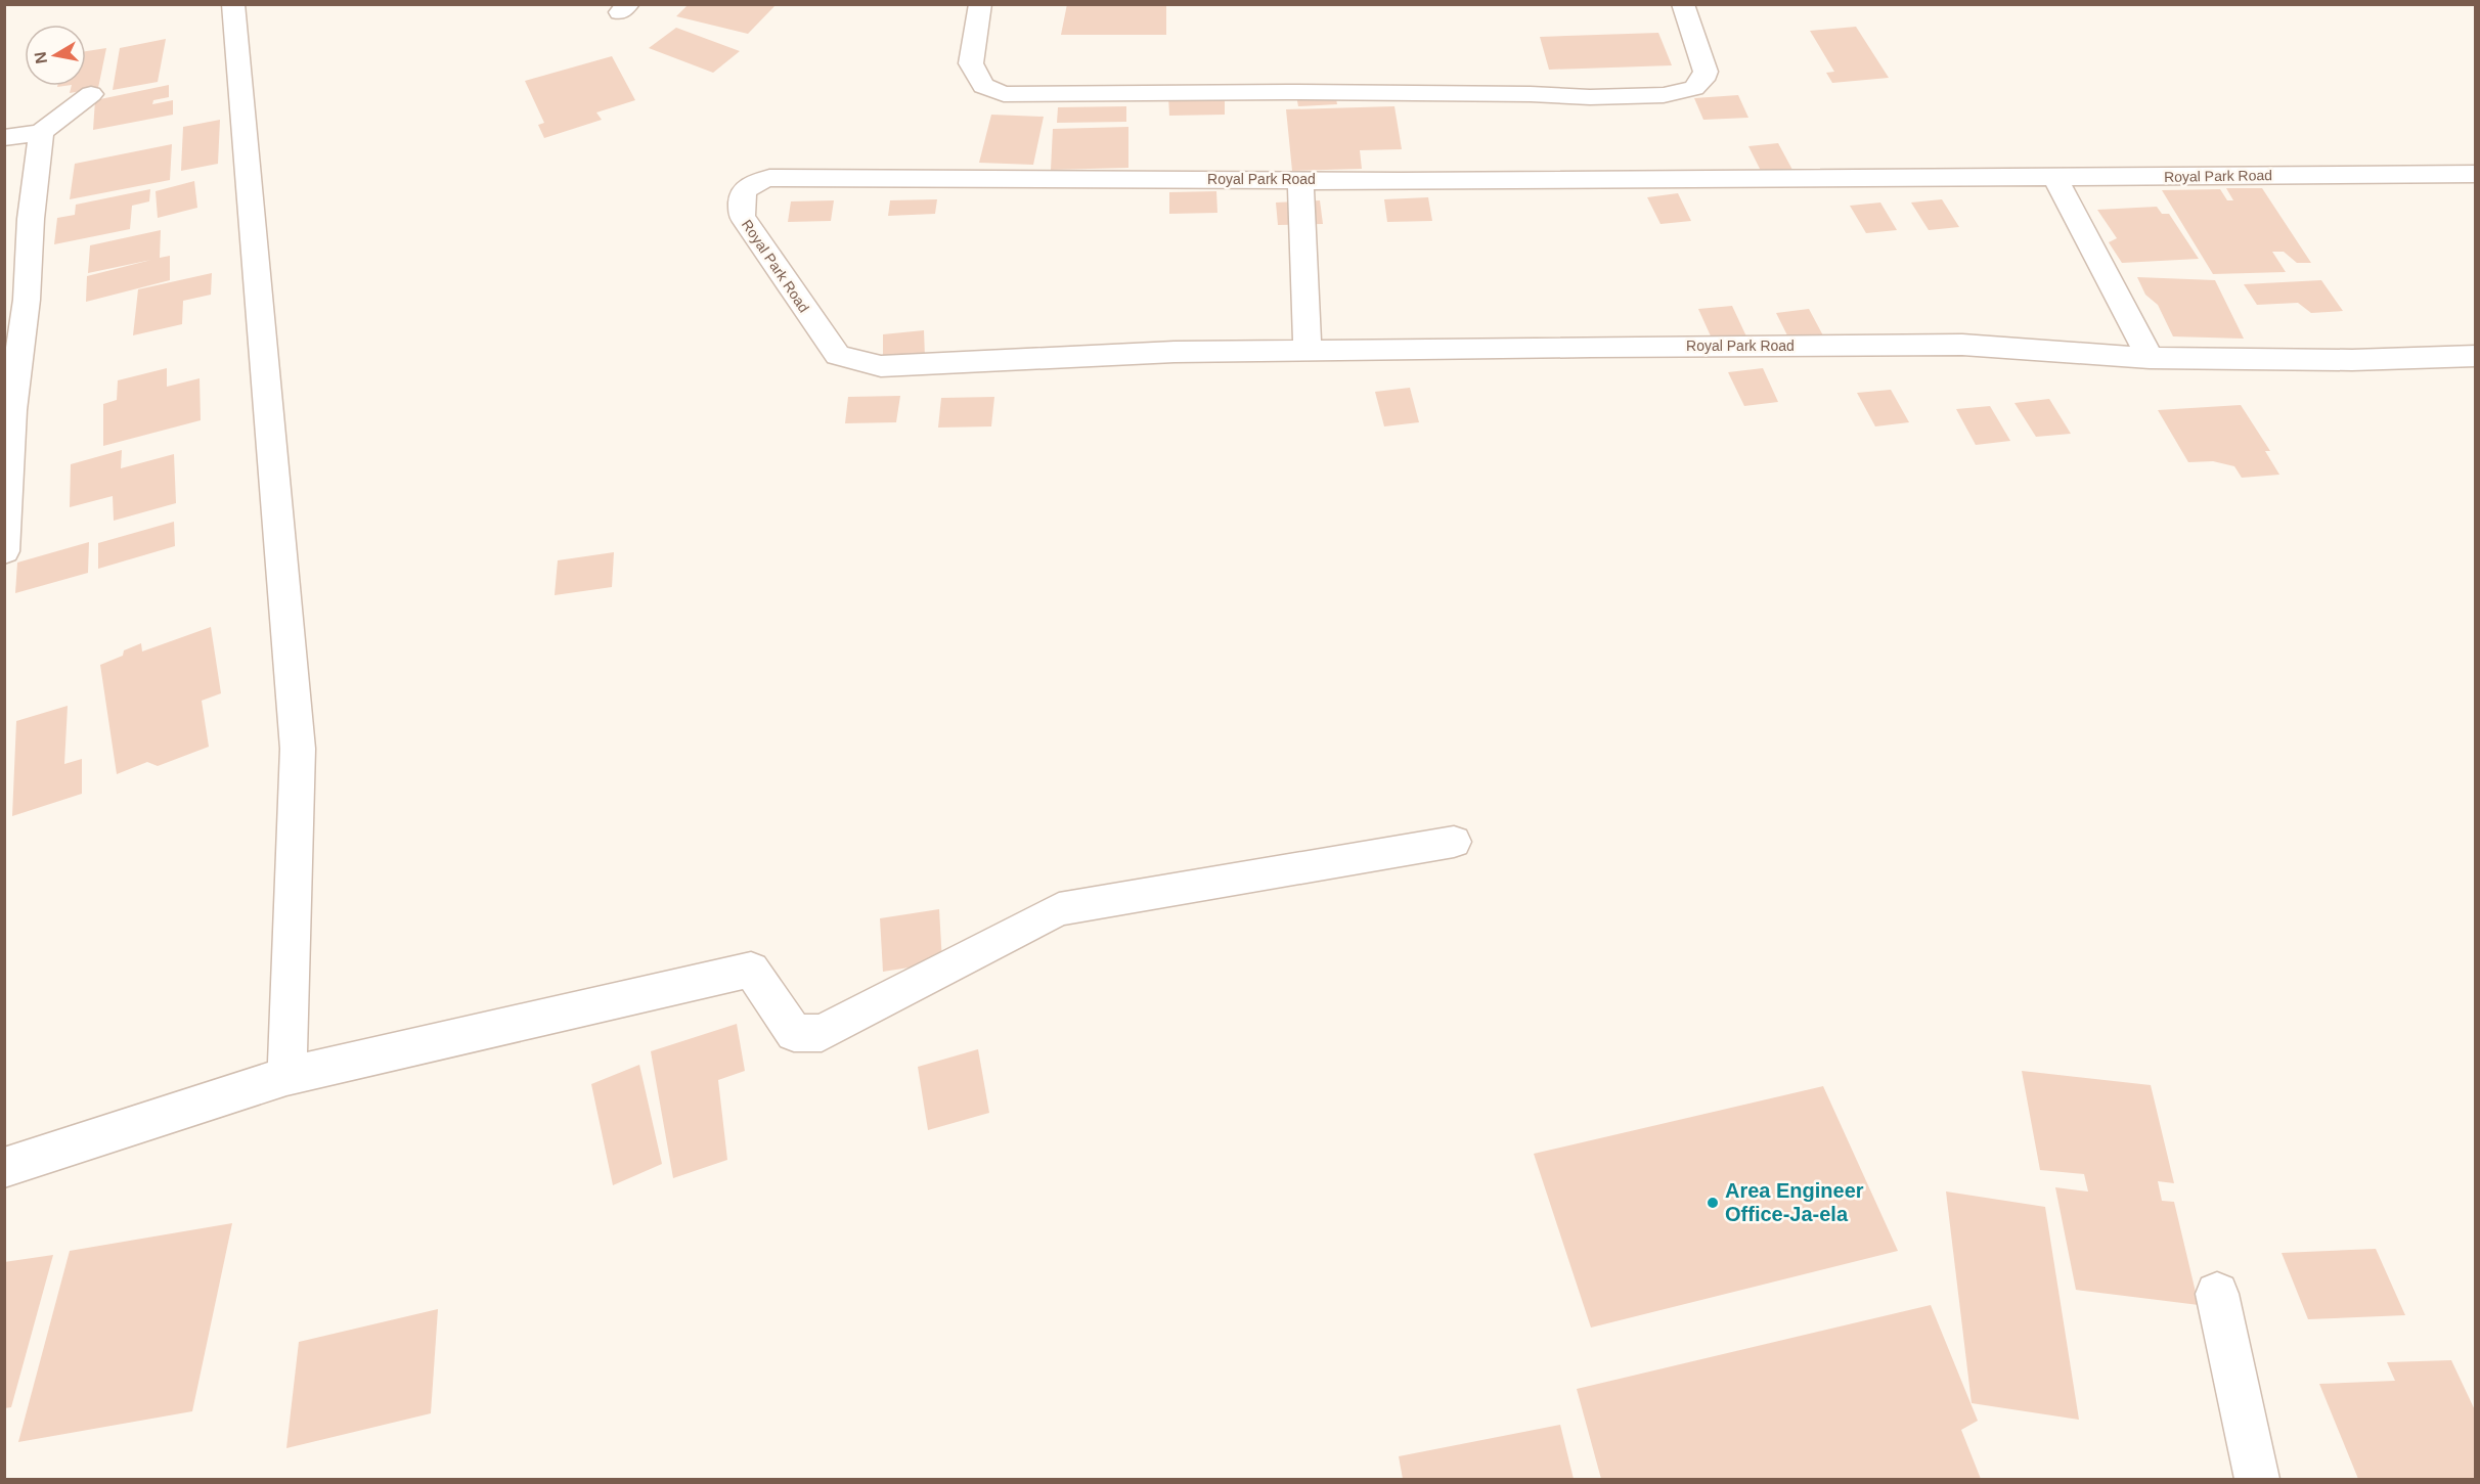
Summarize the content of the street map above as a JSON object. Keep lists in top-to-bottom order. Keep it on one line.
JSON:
{"streets":{"street":["Royal Park Road"]},"places":["Area Engineer Office-Ja-ela"],"north":"left"}
